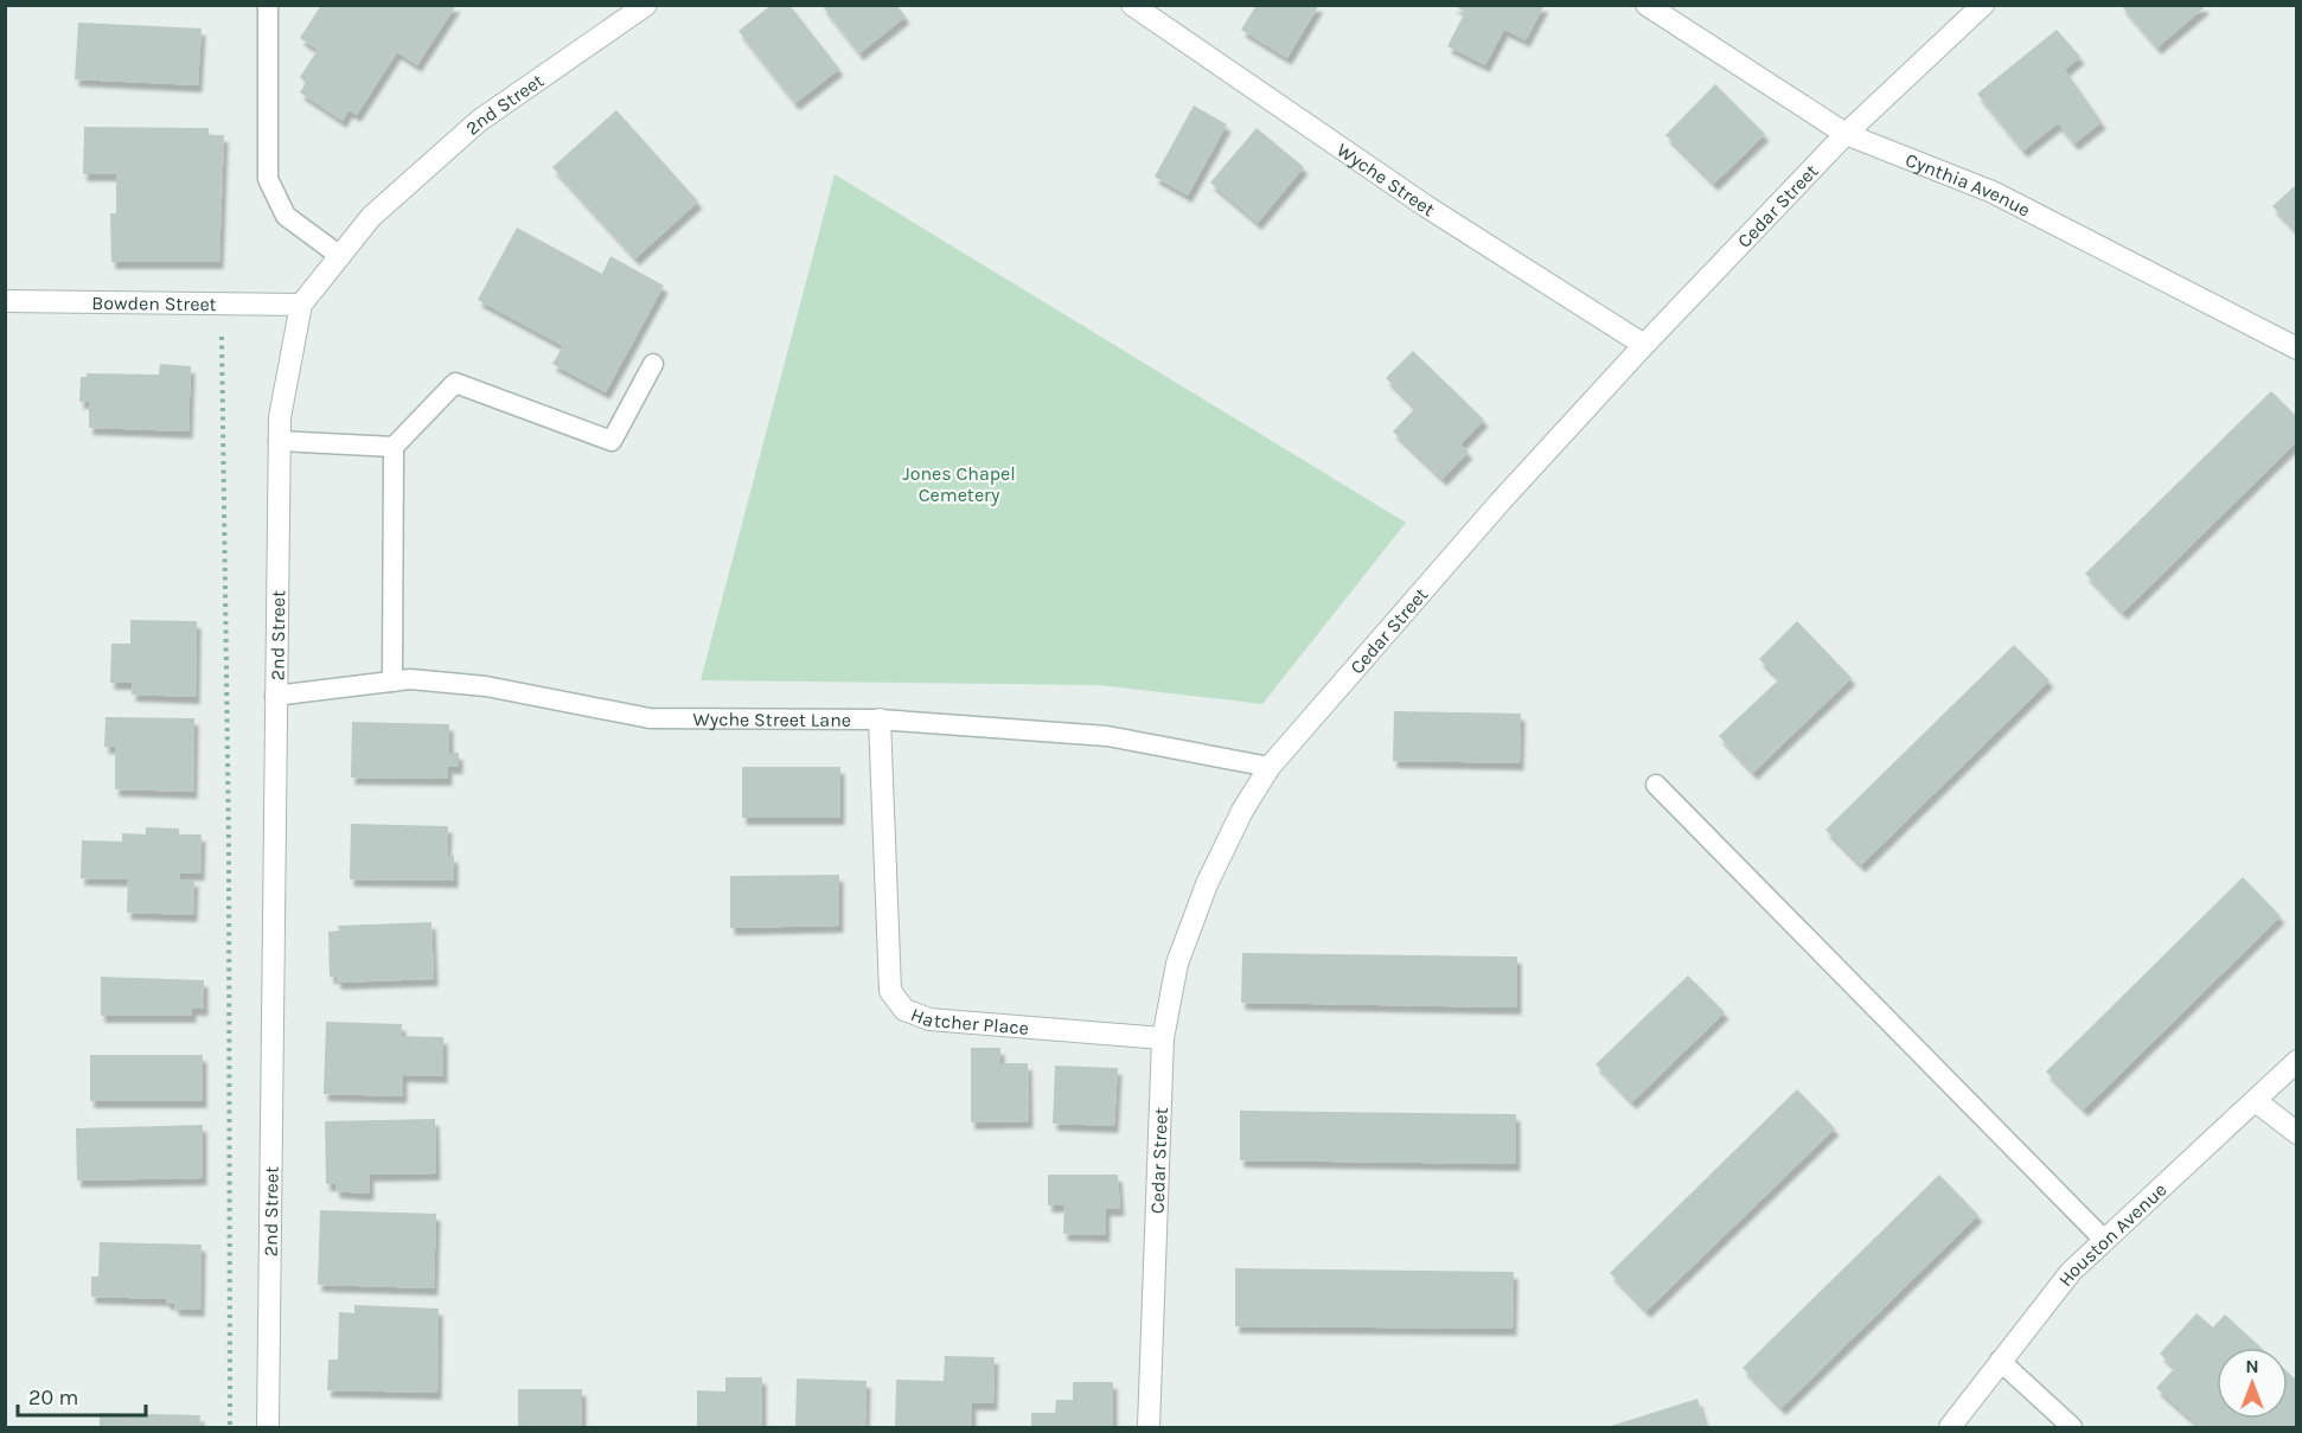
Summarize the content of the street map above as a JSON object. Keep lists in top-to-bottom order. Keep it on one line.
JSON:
{"streets":{"street":["2nd Street","Wyche Street","Cynthia Avenue","Cedar Street","Bowden Street","Hatcher Place","Houston Avenue"],"lane":["Wyche Street Lane"]},"crossings":[["2nd Street","Bowden Street"],["2nd Street","Wyche Street Lane"],["Wyche Street","Cedar Street"],["Cynthia Avenue","Cedar Street"],["Cedar Street","Wyche Street Lane"],["Cedar Street","Hatcher Place"],["Wyche Street Lane","Hatcher Place"]],"parks":["Jones Chapel Cemetery"],"scale_bar":"20 m","north":"top"}
